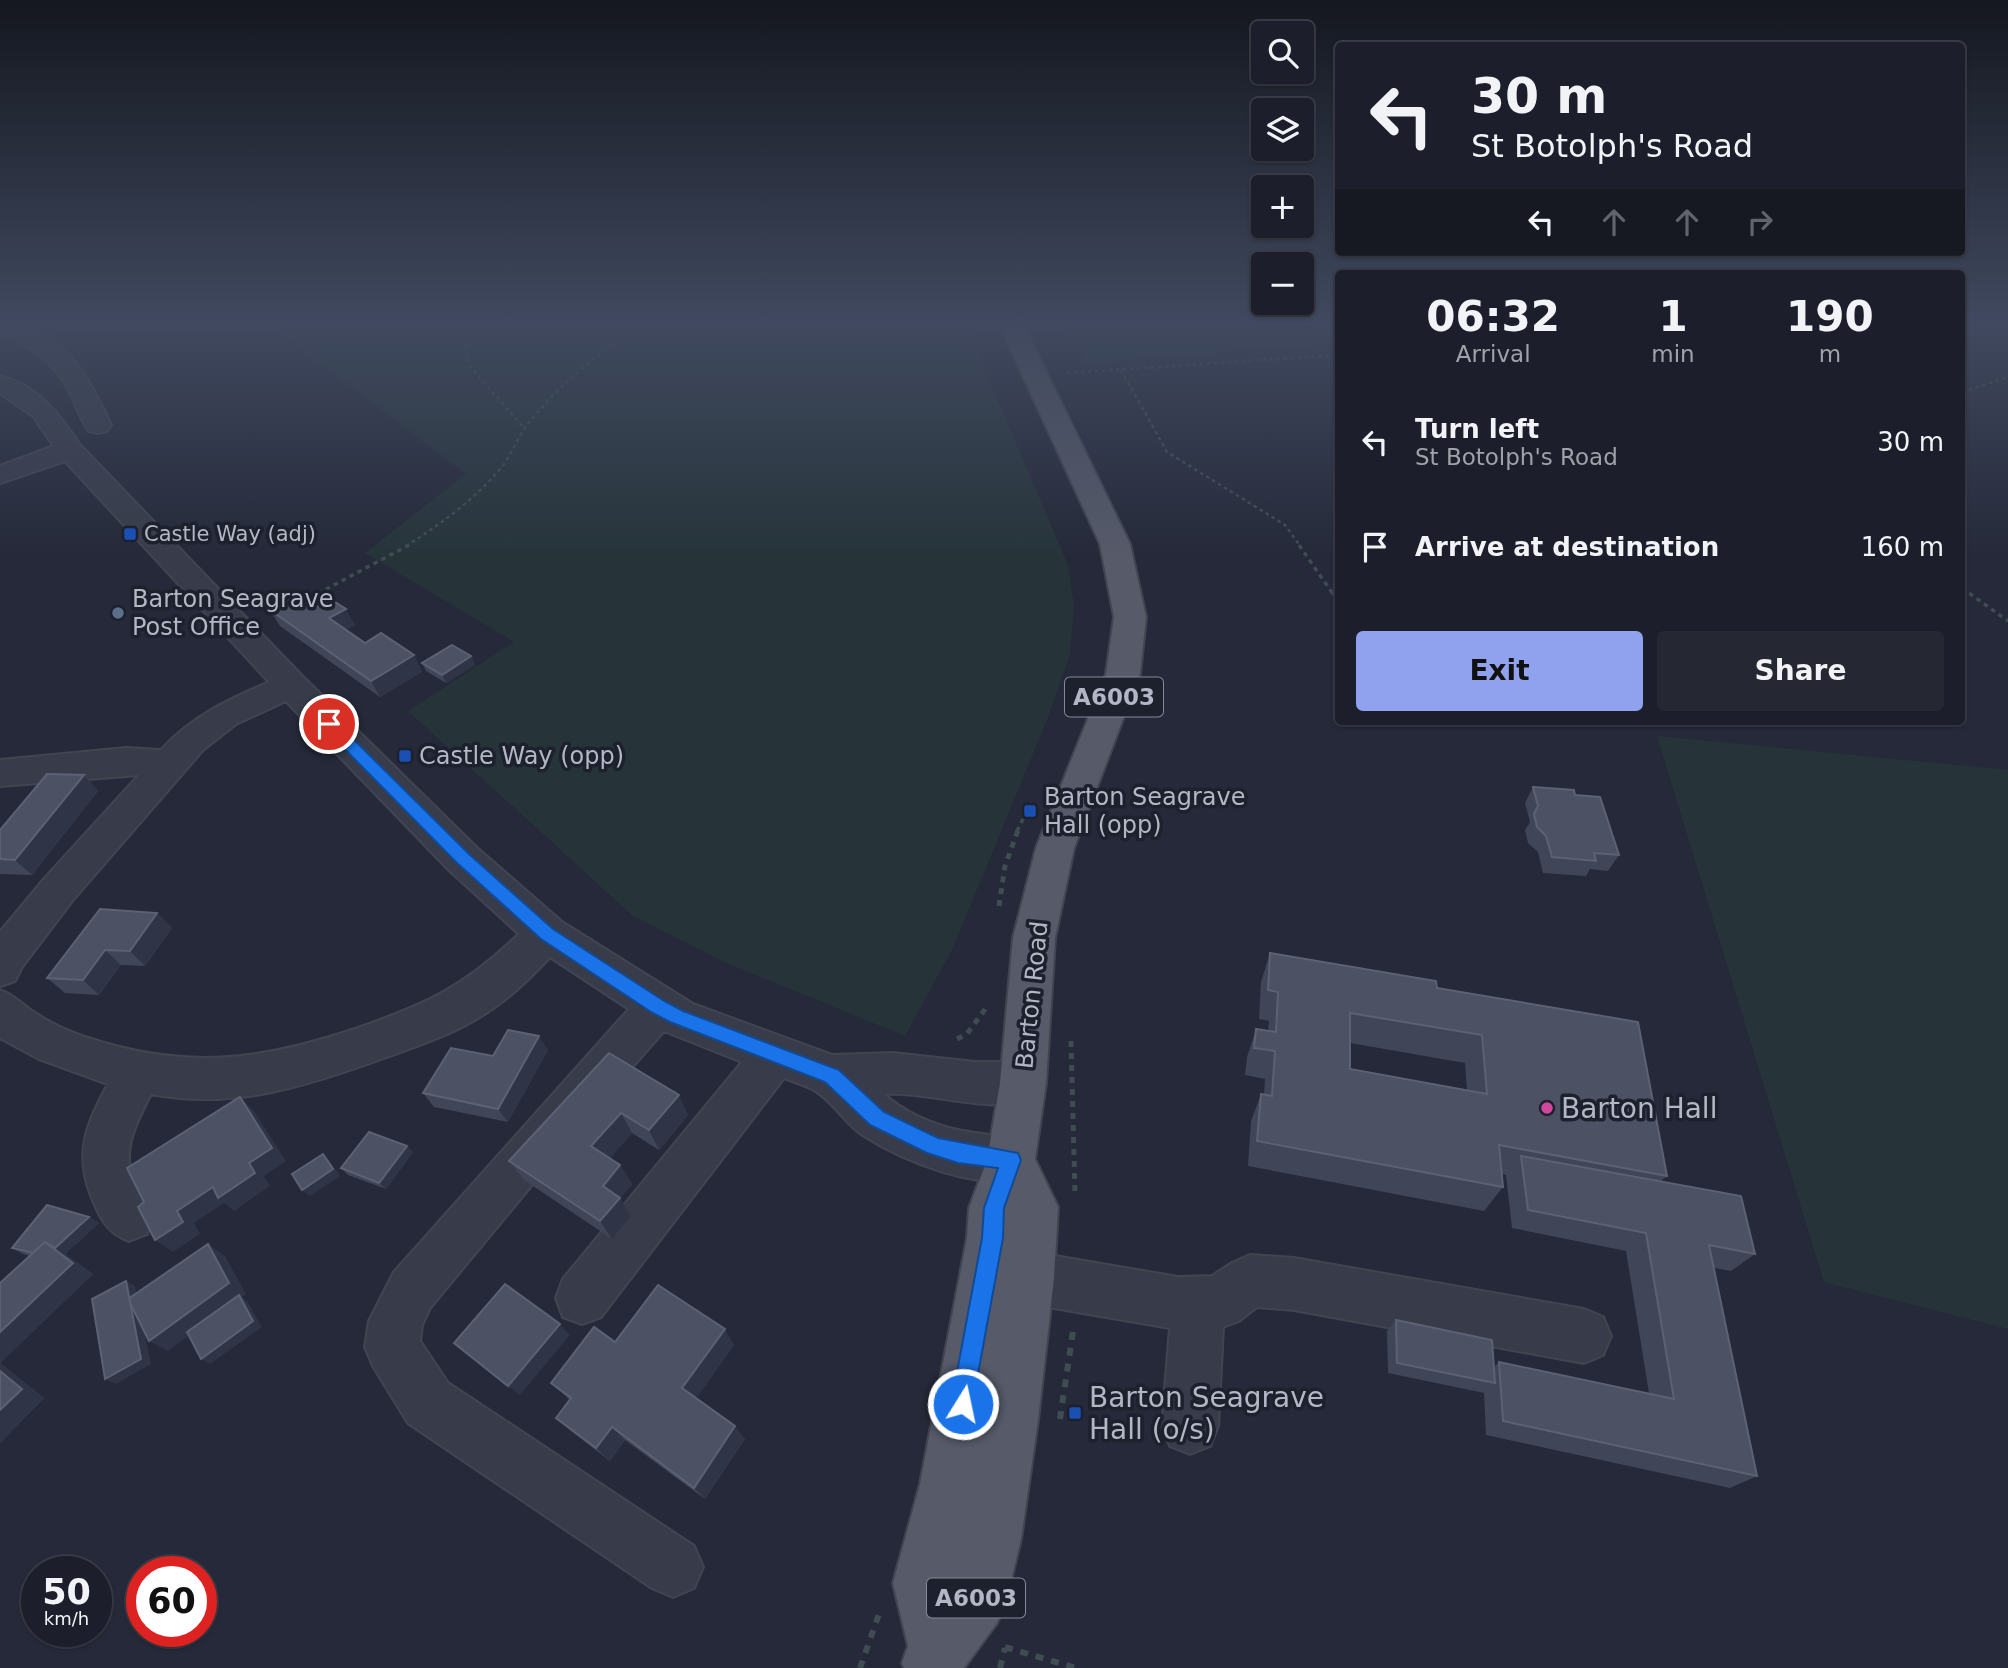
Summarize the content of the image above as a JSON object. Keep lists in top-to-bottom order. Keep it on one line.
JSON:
{"streets":{"main road":["A6003","Barton Road"]},"crossings":[["A6003","Barton Road"]],"places":{"transit":["Castle Way (adj)","Castle Way (opp)","Barton Seagrave Hall (opp)","Barton Seagrave Hall (o/s)"],"other":["Barton Seagrave Post Office","Barton Hall"]},"page":{"map_buttons":["+","−"],"turn":["30 m","St Botolph's Road"],"eta":["06:32","Arrival","1","min","190","m"],"list":[{"name":"Turn left","note":"St Botolph's Road","value":"30 m"},{"name":"Arrive at destination","value":"160 m"}],"buttons":["Exit","Share"],"speed":"50 km/h","limit":"60"}}
